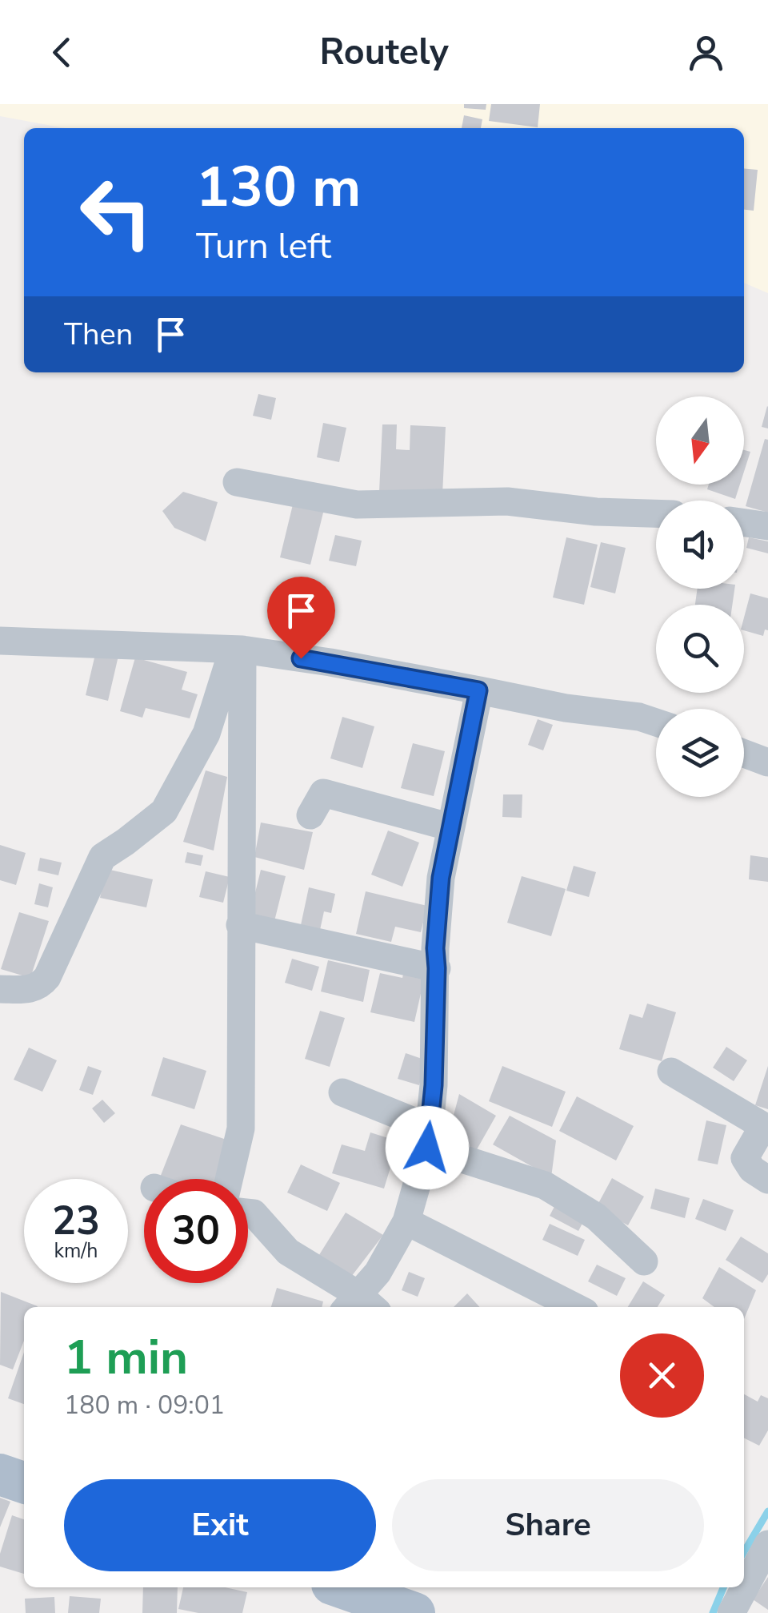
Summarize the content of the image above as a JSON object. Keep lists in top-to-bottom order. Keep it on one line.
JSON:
{"north":"bottom","page":{"header":"Routely","turn":["130 m","Turn left"],"then":"Then","speed":"23 km/h","limit":"30","heading":["1 min","180 m · 09:01"],"buttons":["Exit","Share"]}}
